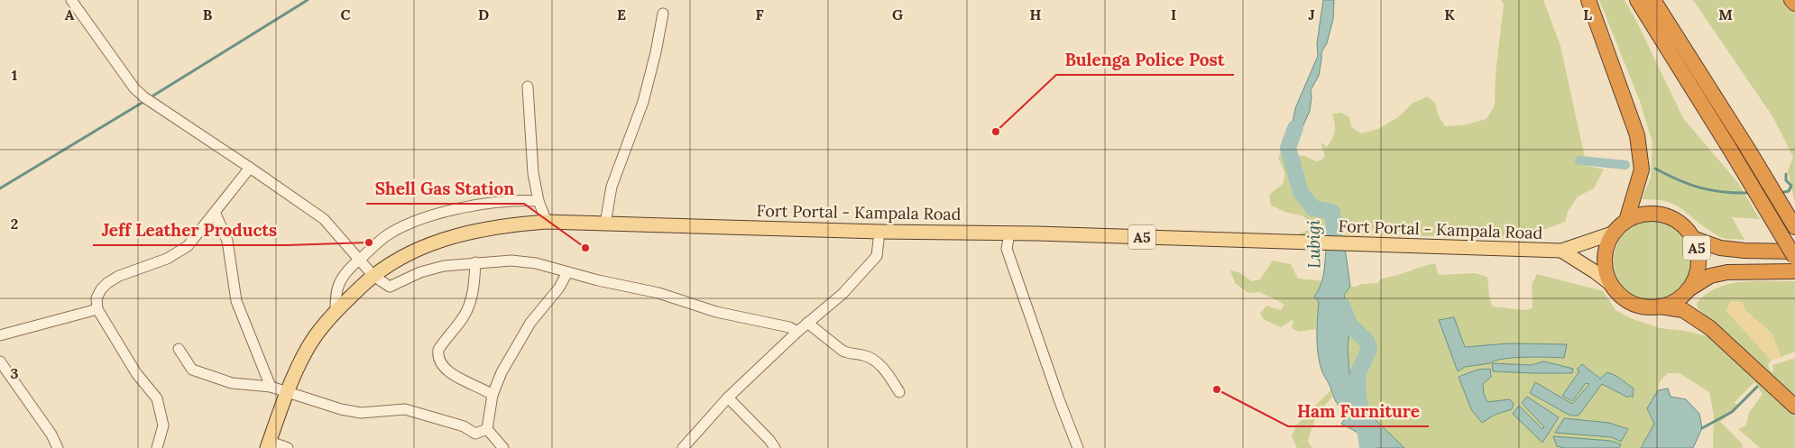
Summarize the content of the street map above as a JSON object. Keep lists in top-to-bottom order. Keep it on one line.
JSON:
{"streets":{"highway":["A5"],"main road":["Fort Portal - Kampala Road"]},"crossings":[["Fort Portal - Kampala Road","A5"]],"water":["Lubigi"],"places":["Bulenga Police Post","Jeff Leather Products","Shell Gas Station","Ham Furniture"],"grid":{"columns":["A","B","C","D","E","F","G","H","I","J","K","L","M"],"rows":["1","2","3"]}}
